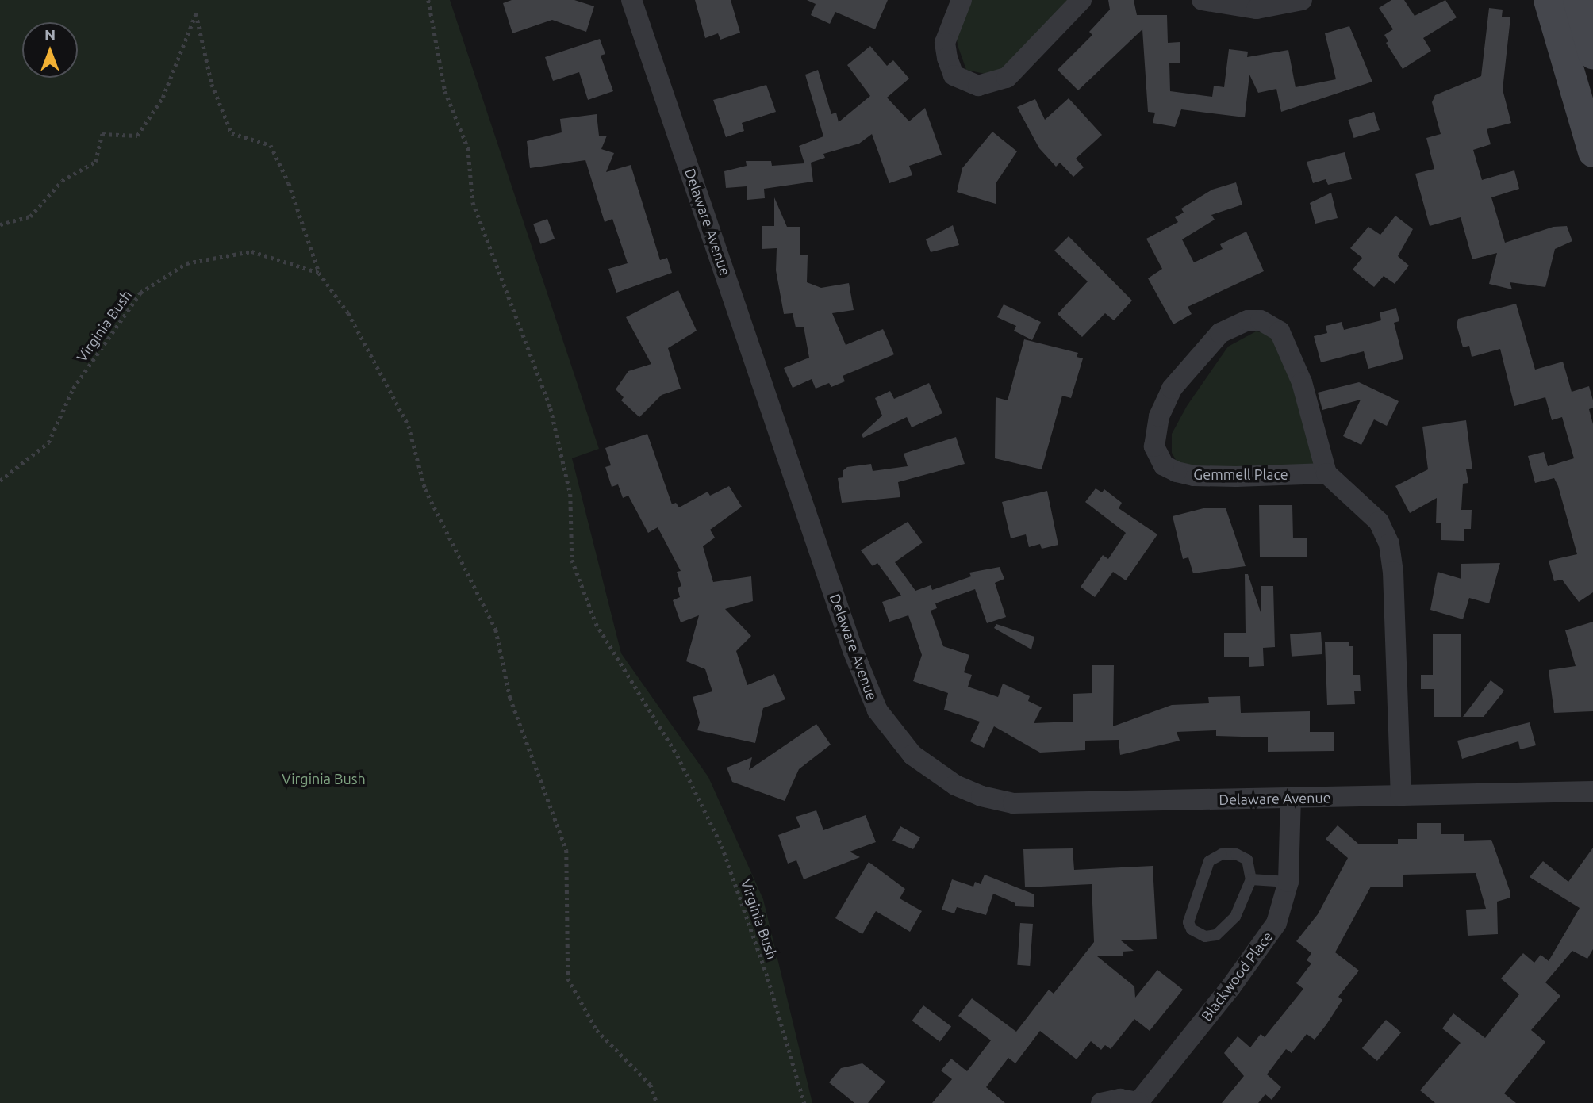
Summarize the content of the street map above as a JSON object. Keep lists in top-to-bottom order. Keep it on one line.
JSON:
{"streets":{"street":["Delaware Avenue","Gemmell Place","Blackwood Place"],"path":["Virginia Bush"]},"crossings":[["Delaware Avenue","Blackwood Place"]],"parks":["Virginia Bush"],"north":"top"}
